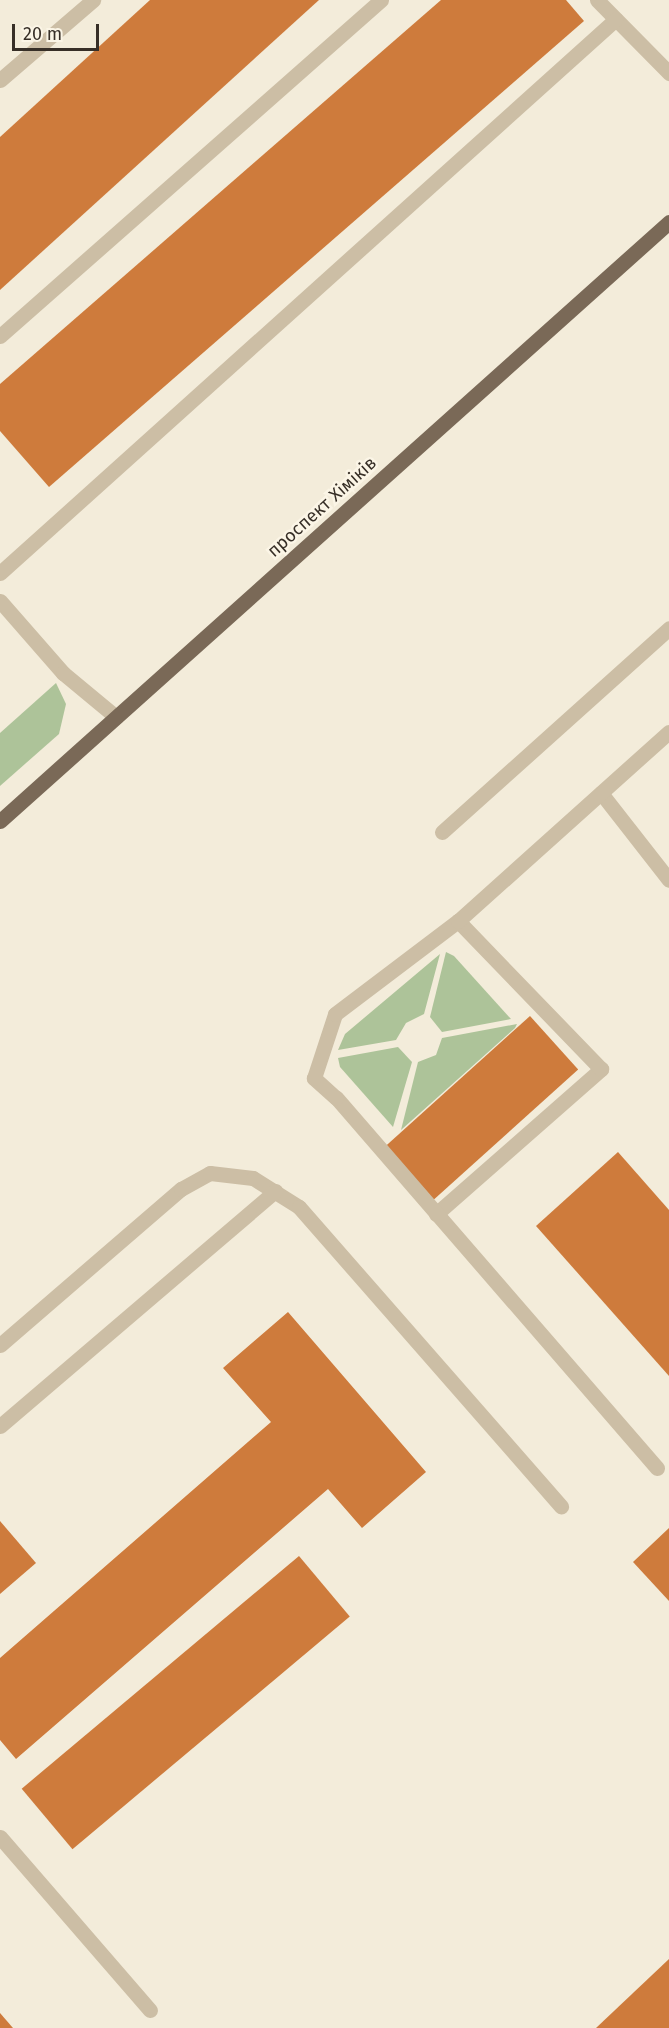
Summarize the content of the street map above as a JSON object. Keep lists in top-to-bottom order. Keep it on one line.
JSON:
{"streets":{"main road":["проспект Хіміків"]},"scale_bar":"20 m"}
